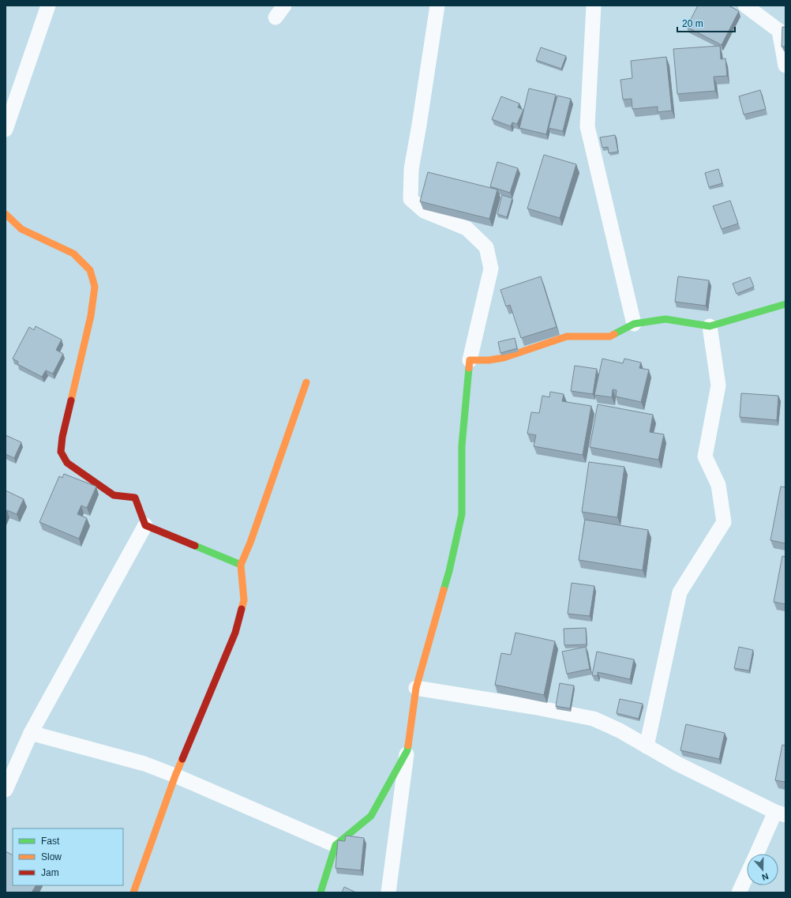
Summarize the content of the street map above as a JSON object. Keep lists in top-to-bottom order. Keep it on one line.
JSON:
{"legend":["Fast","Slow","Jam"],"scale_bar":"20 m","north":"bottom"}
